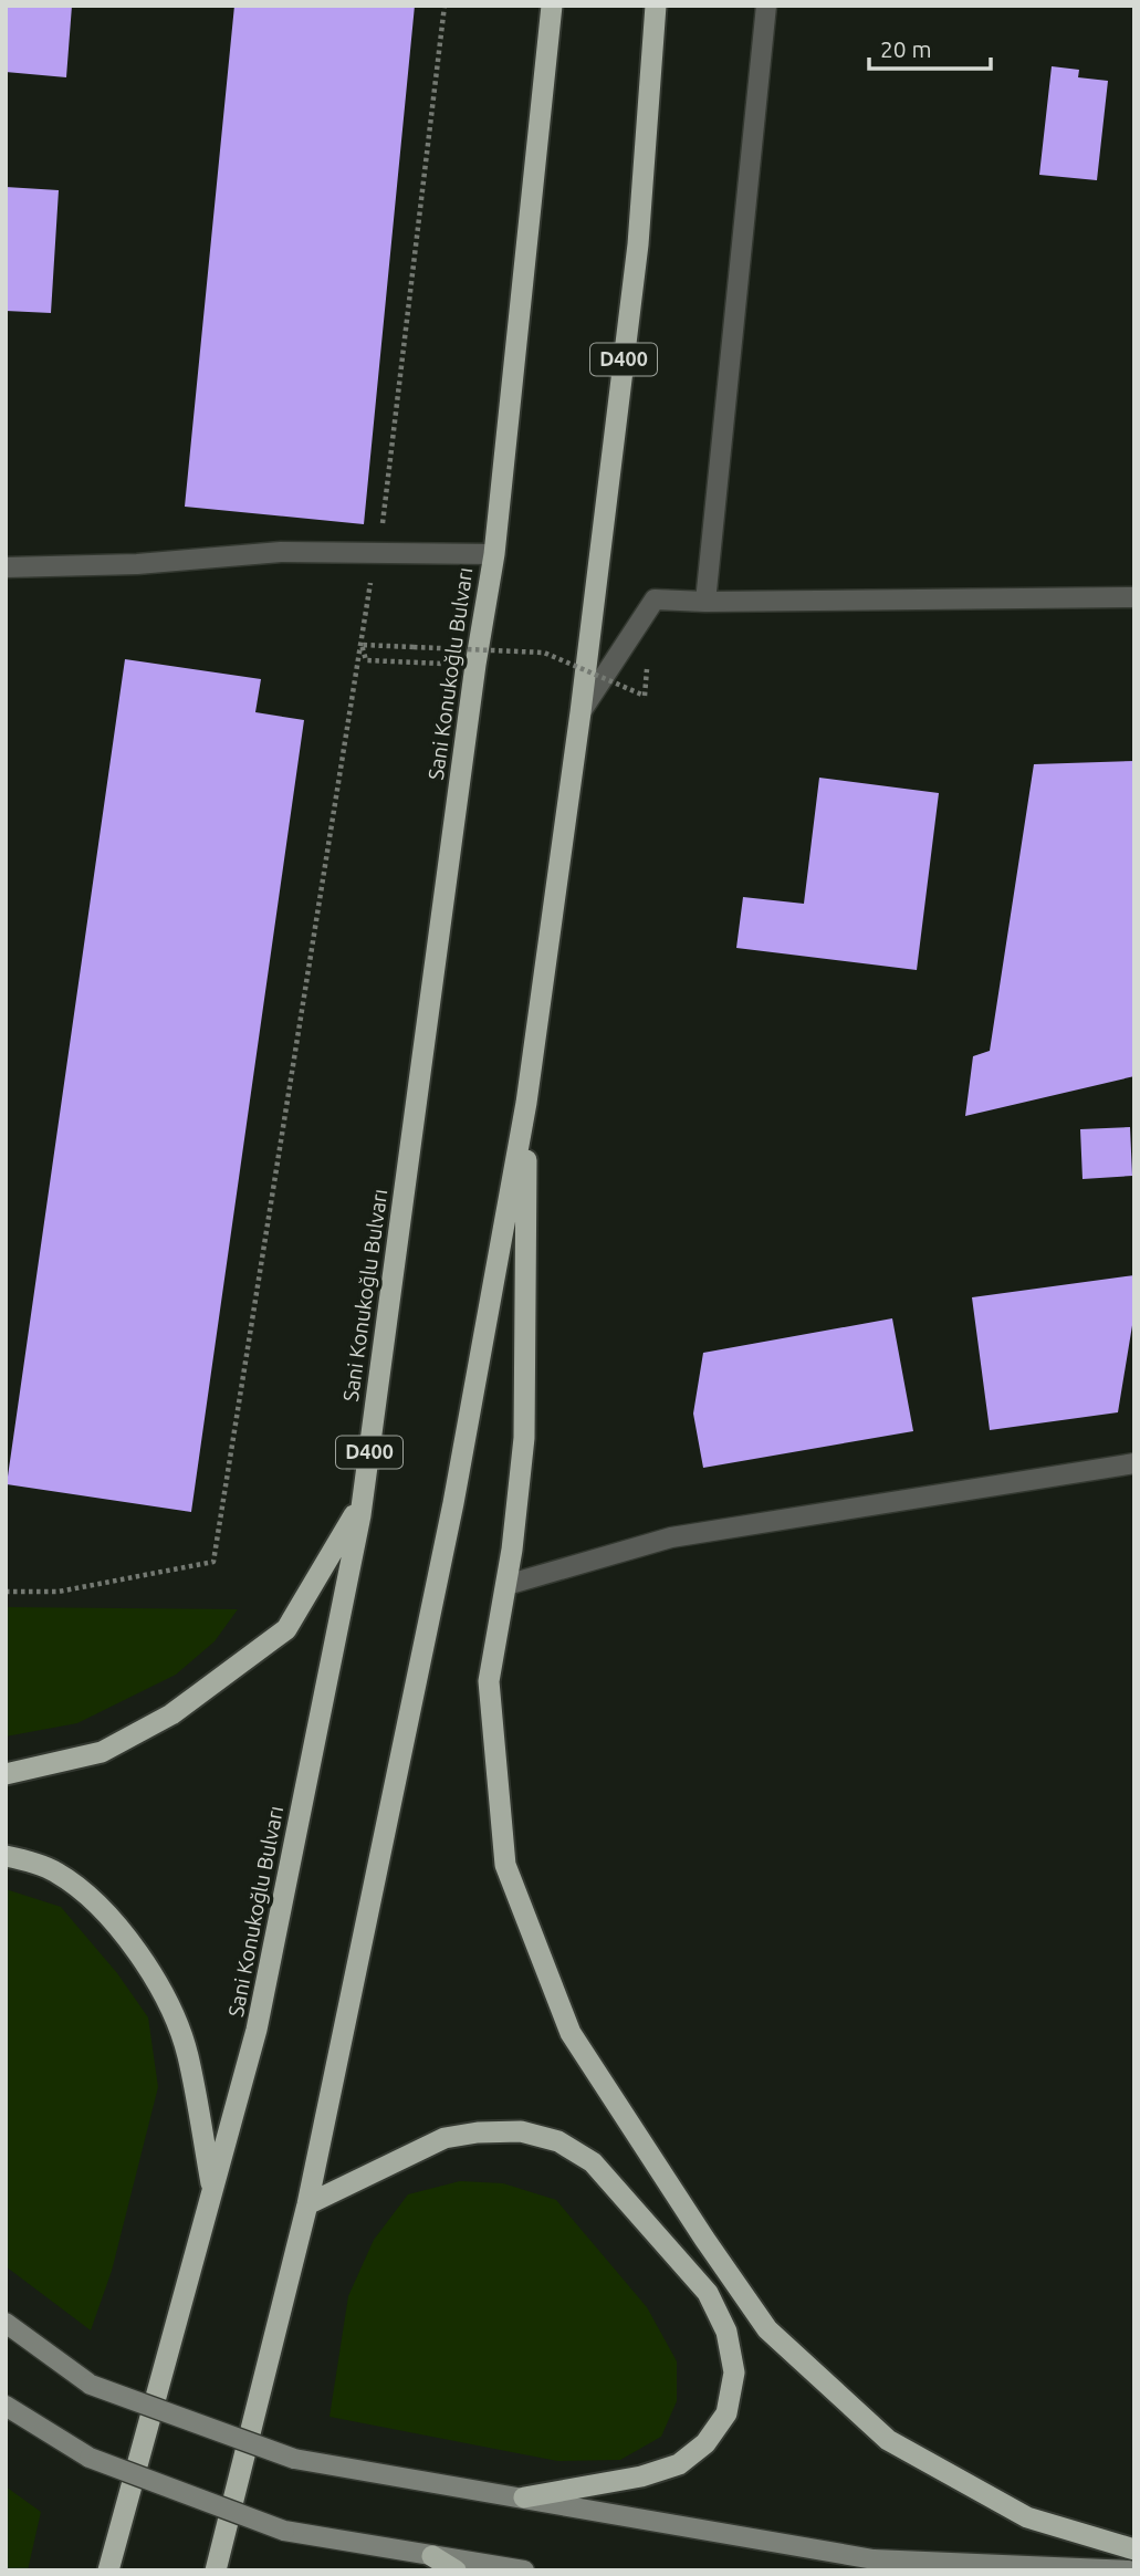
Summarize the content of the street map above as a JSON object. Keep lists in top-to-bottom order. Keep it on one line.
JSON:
{"streets":{"highway":["D400","Sani Konukoğlu Bulvarı"]},"scale_bar":"20 m"}
